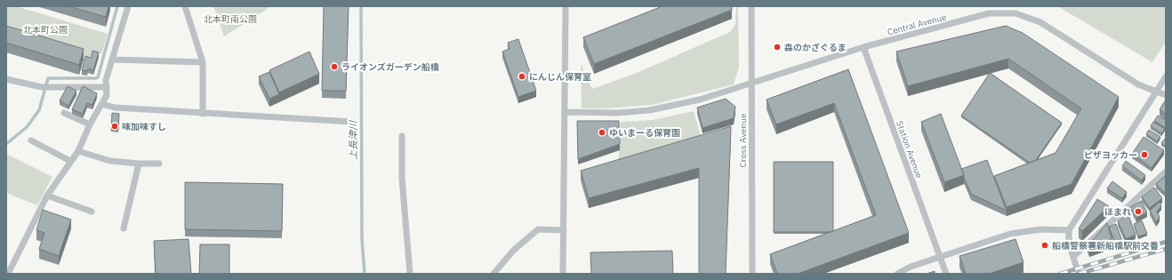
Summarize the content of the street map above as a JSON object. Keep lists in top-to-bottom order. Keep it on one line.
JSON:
{"streets":{"street":["Central Avenue","Cross Avenue","Station Avenue"]},"crossings":[["Central Avenue","Cross Avenue"],["Central Avenue","Station Avenue"]],"water":["上長津川"],"parks":["北本町南公園","北本町公園"],"places":["森のかざぐるま","ライオンズガーデン船橋","にんじん保育室","味加味すし","ゆいまーる保育園","ピザヨッカー","ほまれ","船橋警察署新船橋駅前交番"]}
